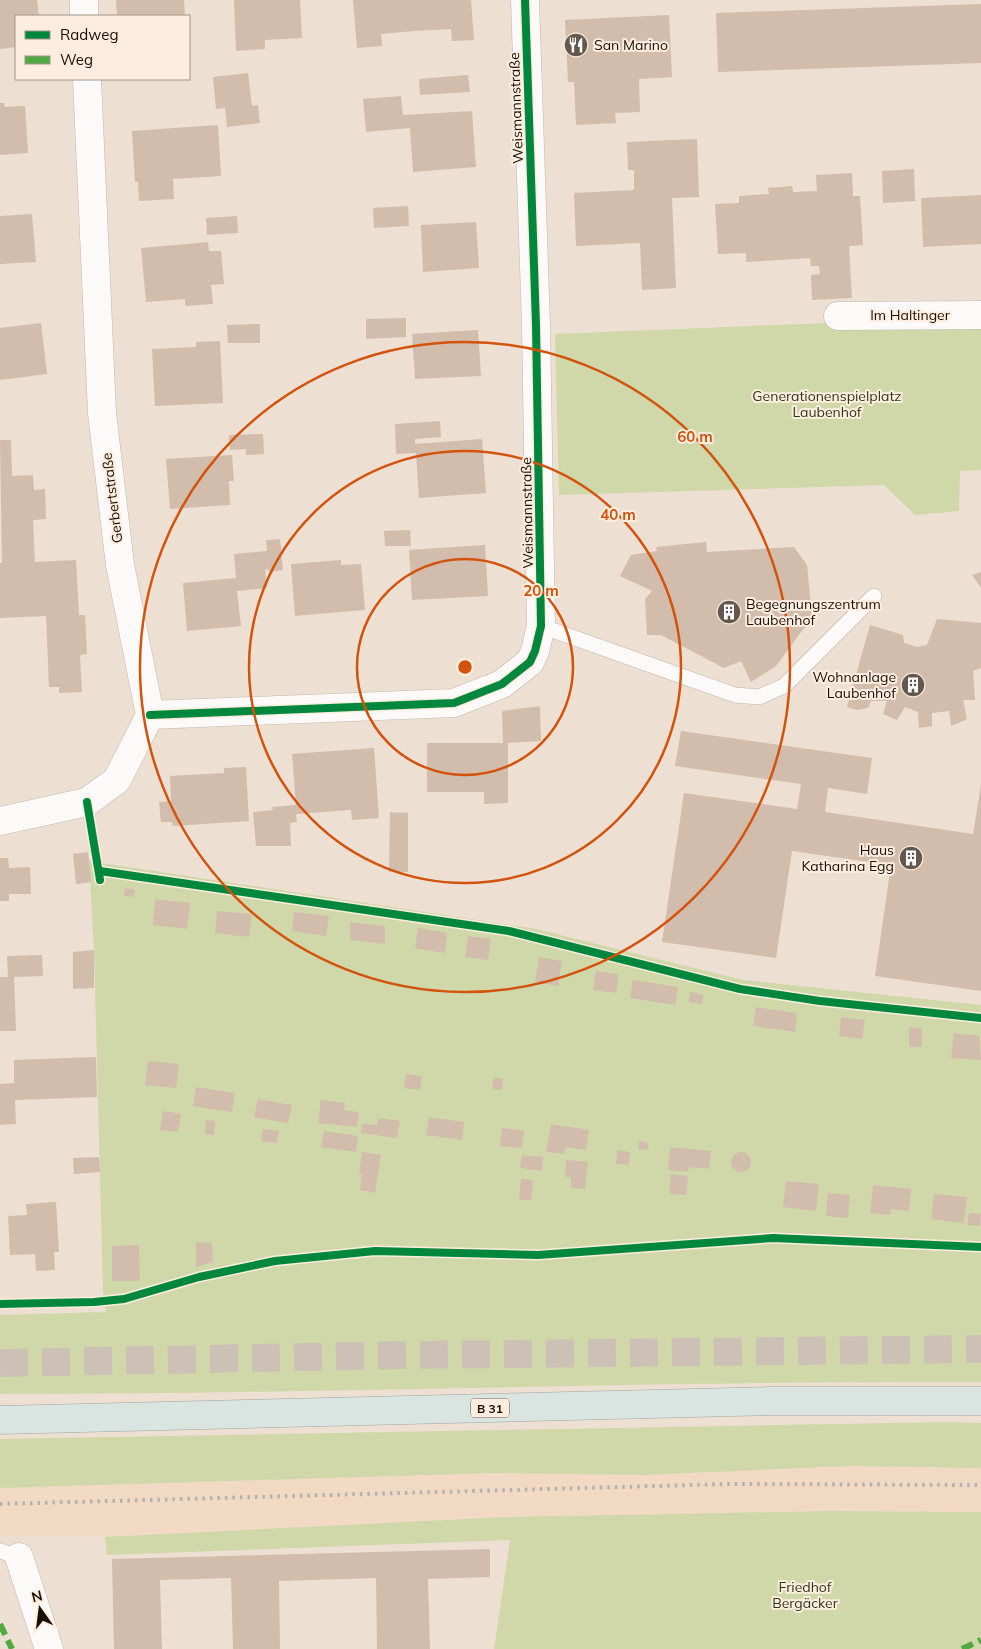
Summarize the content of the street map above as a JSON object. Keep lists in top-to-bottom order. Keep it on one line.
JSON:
{"streets":{"highway":["B 31"],"street":["Weismannstraße","Im Haltinger","Gerbertstraße"]},"crossings":[["Weismannstraße","Gerbertstraße"]],"parks":["Generationenspielplatz Laubenhof","Friedhof Bergäcker"],"places":{"restaurant":["San Marino"],"building":["Begegnungszentrum Laubenhof","Wohnanlage Laubenhof","Haus Katharina Egg"]},"legend":["Radweg","Weg"],"north":"top","rings":["60 m","40 m","20 m"]}
